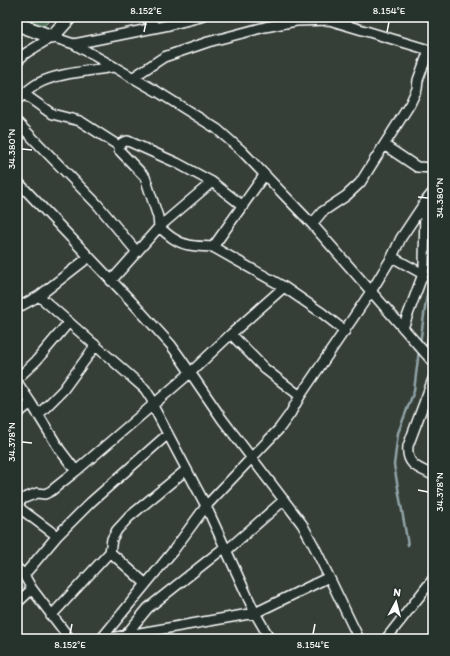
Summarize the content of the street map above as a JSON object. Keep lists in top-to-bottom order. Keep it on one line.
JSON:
{"north":"top","coordinates":["8.152°E","8.154°E","34.380°N","34.378°N"]}
